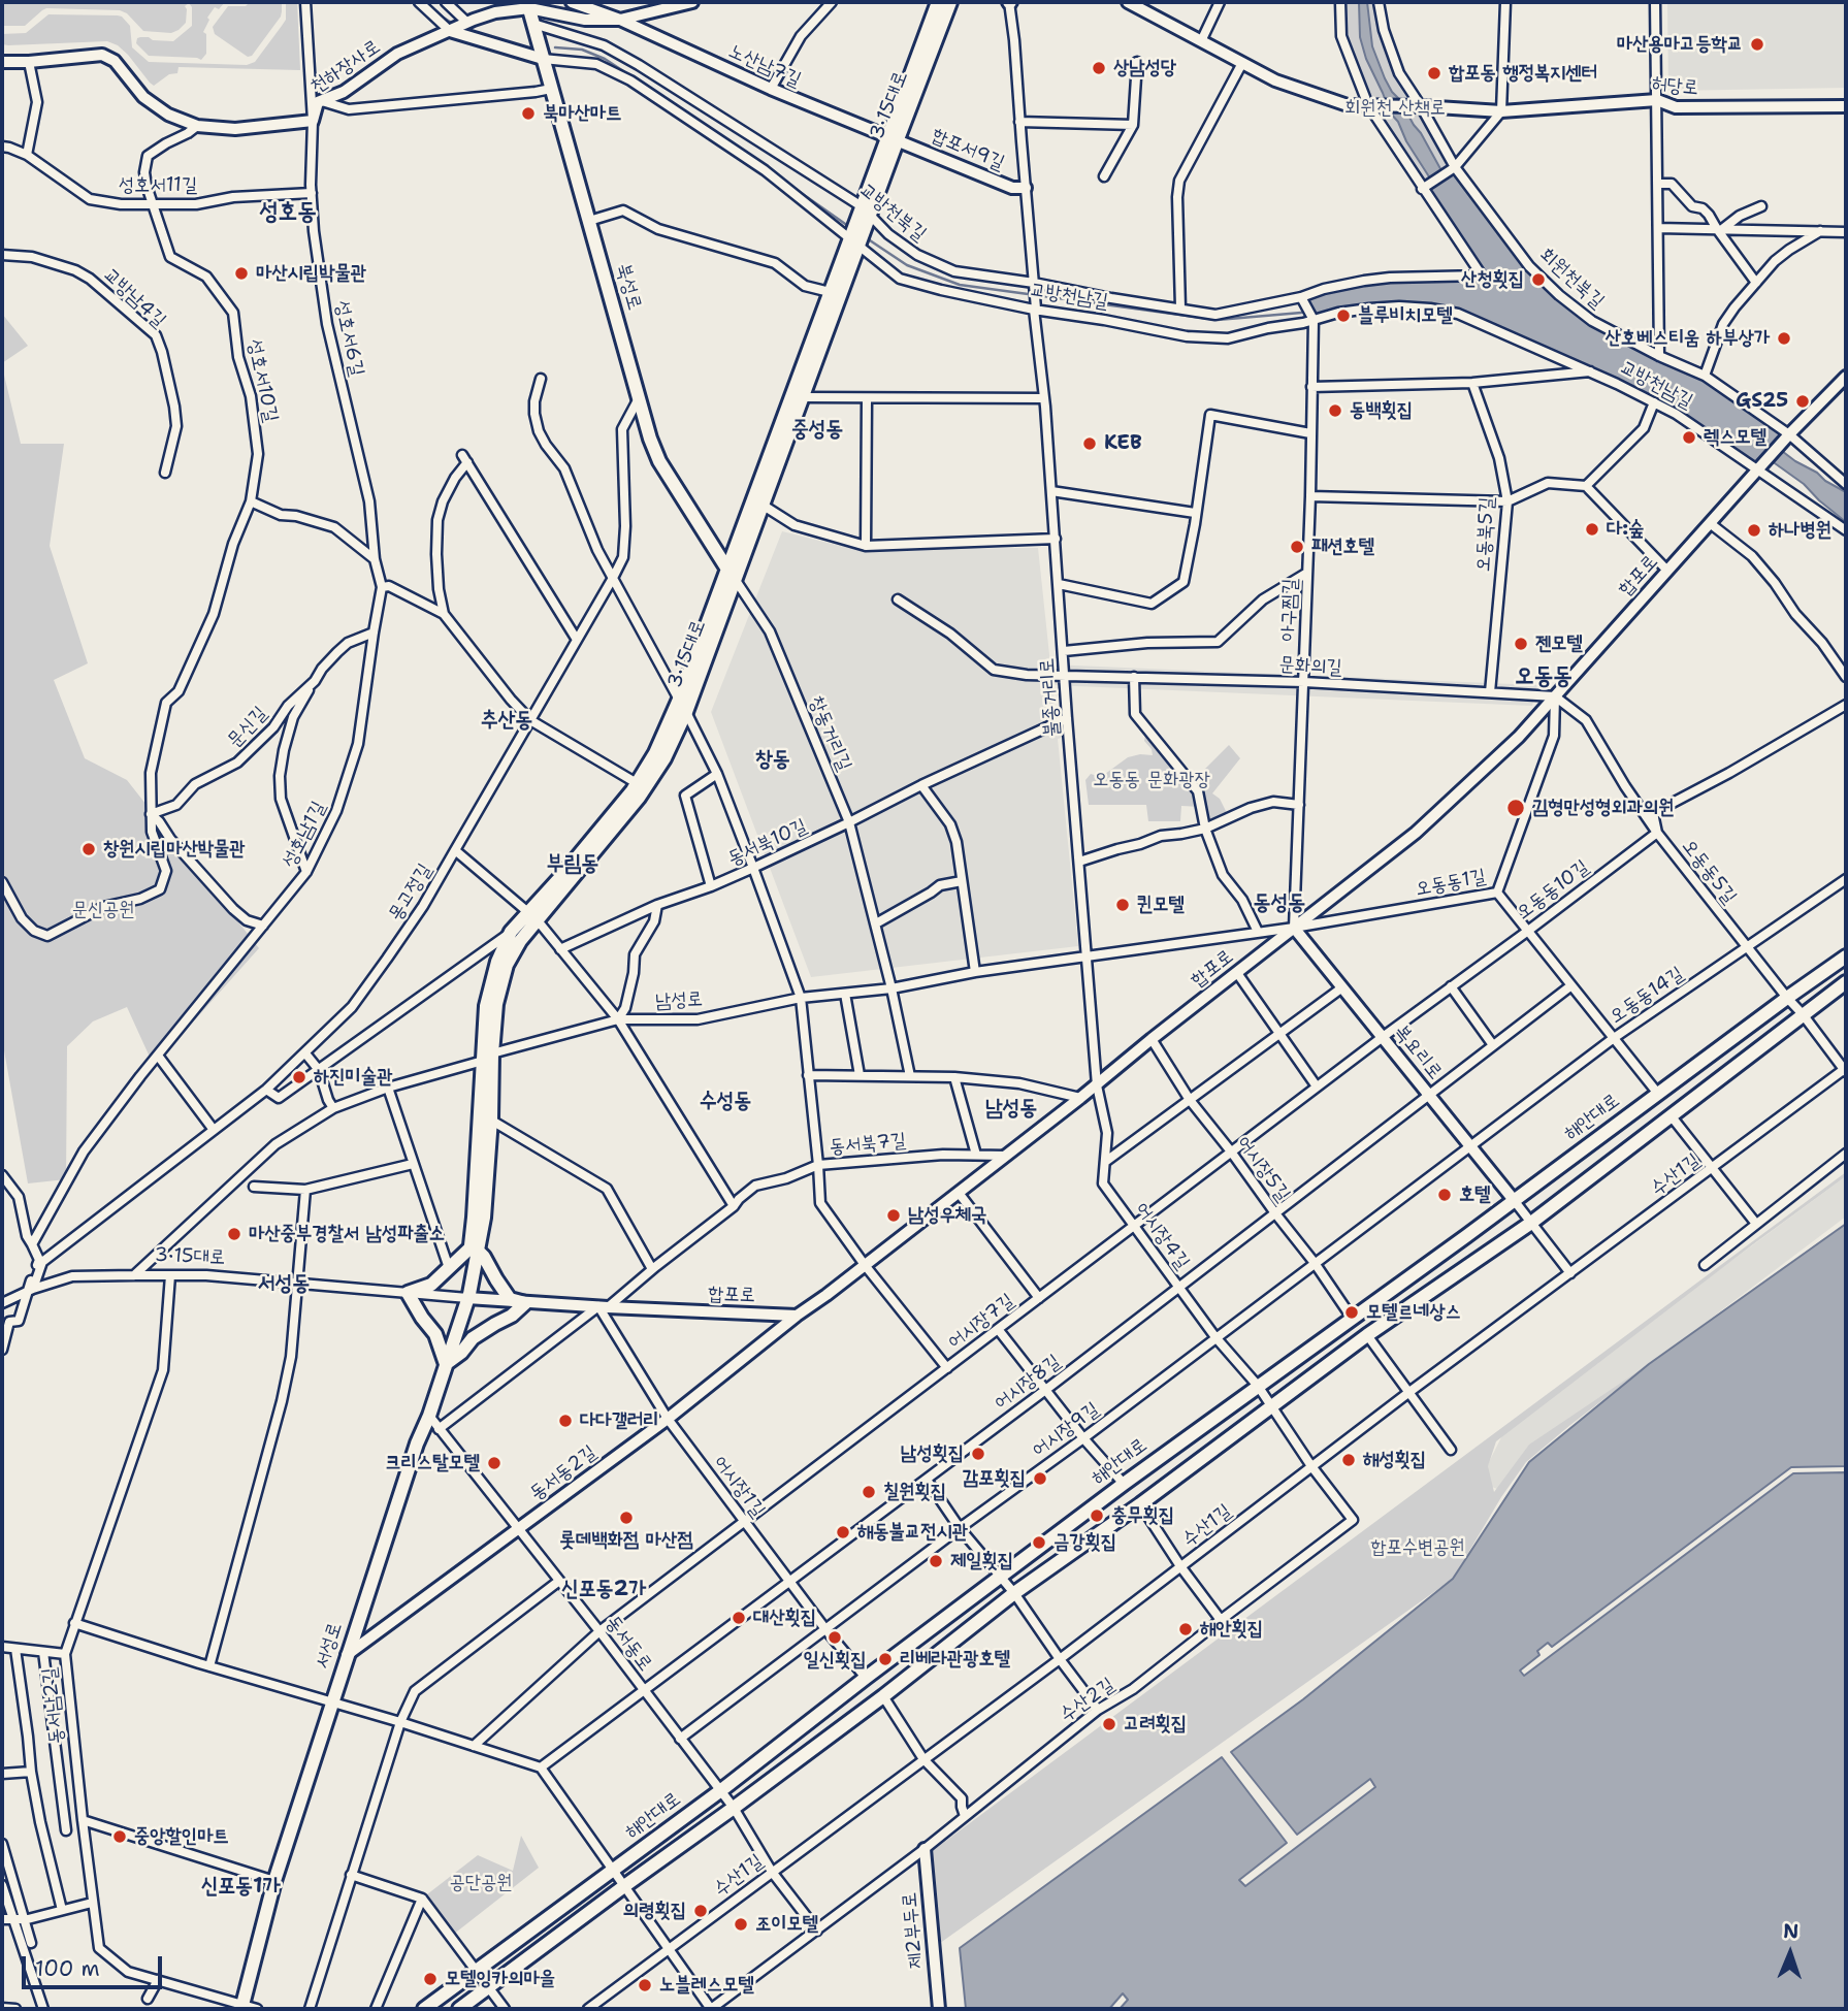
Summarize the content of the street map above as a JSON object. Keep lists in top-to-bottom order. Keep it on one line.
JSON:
{"streets":{"main road":["노산남7길","천하장사로","허당로","3·15대로","합포서9길","북성로","교방천남길","합포로","복요리로","해안대로","동서동2길","서성로","제2부두로"],"street":["성호서11길","교방천북길","회원천북길","교방남4길","성호서6길","성호서10길","오동북5길","아구찜길","문화의길","불종거리로","문신길","창동거리길","성호남1길","동서북10길","오동동5길","오동동1길","오동동10길","몽고정길","오동동14길","남성로","동서북7길","어시장5길","수산1길","어시장4길","어시장7길","어시장8길","어시장9길","어시장1길","동서동로","수산2길","동서남2길"]},"crossings":[["노산남7길","천하장사로"],["노산남7길","3·15대로"],["노산남7길","합포서9길"],["천하장사로","북성로"],["천하장사로","교방천남길"],["천하장사로","성호서6길"],["천하장사로","성호서10길"],["허당로","회원천북길"],["3·15대로","합포서9길"],["3·15대로","교방천북길"],["3·15대로","북성로"],["3·15대로","교방천남길"],["3·15대로","합포로"],["3·15대로","창동거리길"],["3·15대로","몽고정길"],["3·15대로","남성로"],["3·15대로","서성로"],["3·15대로","동서남2길"],["성호서11길","성호서6길"],["성호서11길","성호서10길"],["교방천북길","북성로"],["교방천북길","아구찜길"],["교방천북길","불종거리로"],["회원천북길","합포로"],["북성로","교방천남길"],["북성로","창동거리길"],["북성로","몽고정길"],["교방천남길","합포로"],["교방천남길","아구찜길"],["교방천남길","불종거리로"],["성호서10길","문신길"],["오동북5길","문화의길"],["합포로","아구찜길"],["합포로","문화의길"],["합포로","불종거리로"],["합포로","오동동5길"],["합포로","오동동1길"],["합포로","남성로"],["합포로","복요리로"],["합포로","동서북7길"],["합포로","어시장5길"],["합포로","어시장4길"],["합포로","동서동2길"],["합포로","어시장1길"],["합포로","서성로"],["아구찜길","문화의길"],["아구찜길","오동동1길"],["아구찜길","남성로"],["아구찜길","복요리로"],["문화의길","불종거리로"],["문화의길","오동동5길"],["문화의길","오동동1길"],["불종거리로","동서북10길"],["불종거리로","남성로"],["불종거리로","어시장4길"],["문신길","성호남1길"],["창동거리길","동서북10길"],["창동거리길","남성로"],["오동동5길","오동동1길"],["오동동5길","오동동10길"],["오동동5길","오동동14길"],["오동동5길","해안대로"],["오동동5길","수산1길"],["오동동1길","남성로"],["오동동1길","복요리로"],["오동동10길","복요리로"],["오동동10길","어시장7길"],["오동동14길","복요리로"],["오동동14길","어시장9길"],["남성로","복요리로"],["복요리로","해안대로"],["복요리로","어시장7길"],["복요리로","어시장8길"],["복요리로","어시장9길"],["해안대로","어시장5길"],["해안대로","어시장4길"],["해안대로","어시장1길"],["해안대로","동서동로"],["해안대로","수산2길"],["동서북7길","어시장1길"],["동서북7길","동서동로"],["어시장5길","어시장7길"],["어시장5길","어시장8길"],["어시장5길","어시장9길"],["수산1길","동서동로"],["수산1길","수산2길"],["어시장4길","어시장7길"],["어시장4길","어시장8길"],["어시장4길","어시장9길"],["어시장4길","수산2길"],["어시장7길","어시장1길"],["어시장7길","동서동로"],["어시장8길","어시장1길"],["어시장8길","동서동로"],["어시장9길","어시장1길"],["어시장9길","동서동로"],["동서동2길","어시장1길"],["동서동2길","동서동로"],["동서동2길","서성로"],["동서동로","서성로"],["동서동로","수산2길"],["서성로","동서남2길"],["수산2길","제2부두로"]],"districts":["성호동","중성동","오동동","추산동","창동","부림동","동성동","수성동","남성동","서성동","신포동2가","신포동1가"],"parks":["회원천 산책로","오동동 문화광장","문신공원","합포수변공원","공단공원"],"places":["마산용마고등학교","상남성당","합포동 행정복지센터","북마산마트","마산시립박물관","산청횟집","블루비치모텔","산호베스티움 하부상가","GS25","동백횟집","렉스모텔","KEB","다:숲","하나병원","패션호텔","젠모텔","김형만성형외과의원","창원시립마산박물관","퀸모텔","하진미술관","호텔","남성우체국","마산중부경찰서 남성파출소","모텔르네상스","다다갤러리","남성횟집","해성횟집","크리스탈모텔","감포횟집","칠원횟집","충무횟집","롯데백화점 마산점","해동불교전시관","금강횟집","제일횟집","대산횟집","해안횟집","일신횟집","리베라관광호텔","고려횟집","중앙할인마트","의령횟집","조이모텔","모텔잉카의마을","노블레스모텔"],"scale_bar":"100 m","north":"top"}
